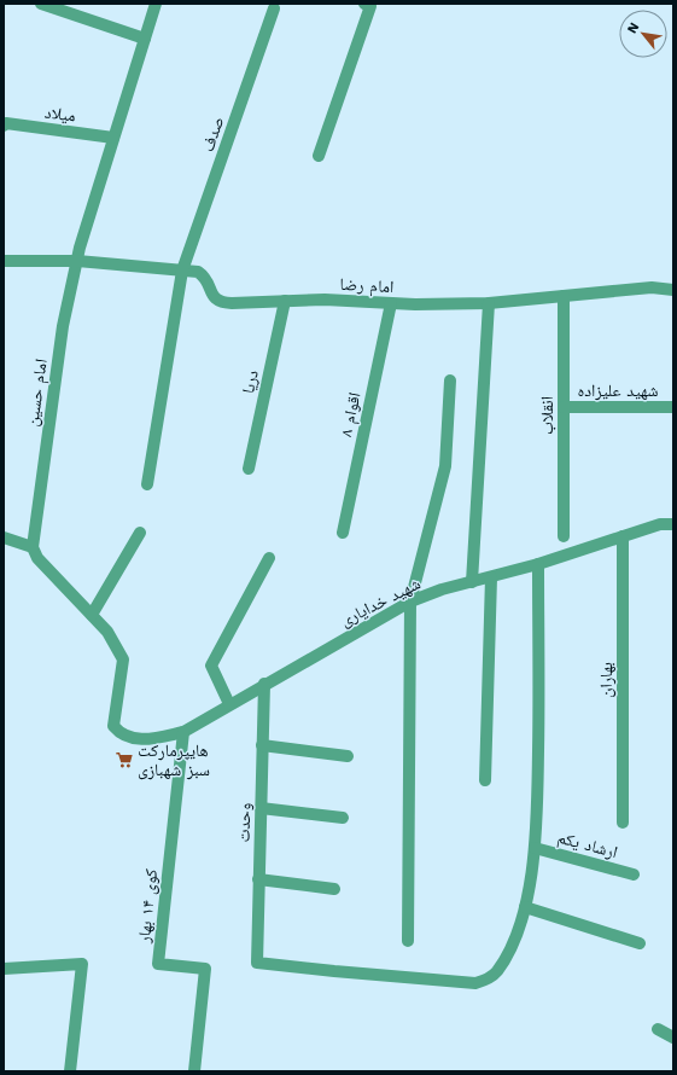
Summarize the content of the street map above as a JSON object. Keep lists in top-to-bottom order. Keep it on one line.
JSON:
{"streets":{"street":["میلاد","صدف","امام رضا","دریا","شهید علیزاده","امام حسین","اقوام ۸","انقلاب","شهید خدایاری","بهاران","وحدت","ارشاد یکم","کوی ۱۴ بهار"]},"crossings":[["میلاد","امام حسین"],["صدف","امام رضا"],["امام رضا","دریا"],["امام رضا","امام حسین"],["امام رضا","اقوام ۸"],["امام رضا","انقلاب"],["شهید علیزاده","انقلاب"],["شهید خدایاری","بهاران"],["شهید خدایاری","وحدت"],["شهید خدایاری","کوی ۱۴ بهار"]],"places":{"supermarket":["هایپرمارکت سبز شهبازی"]},"north":"top left"}
